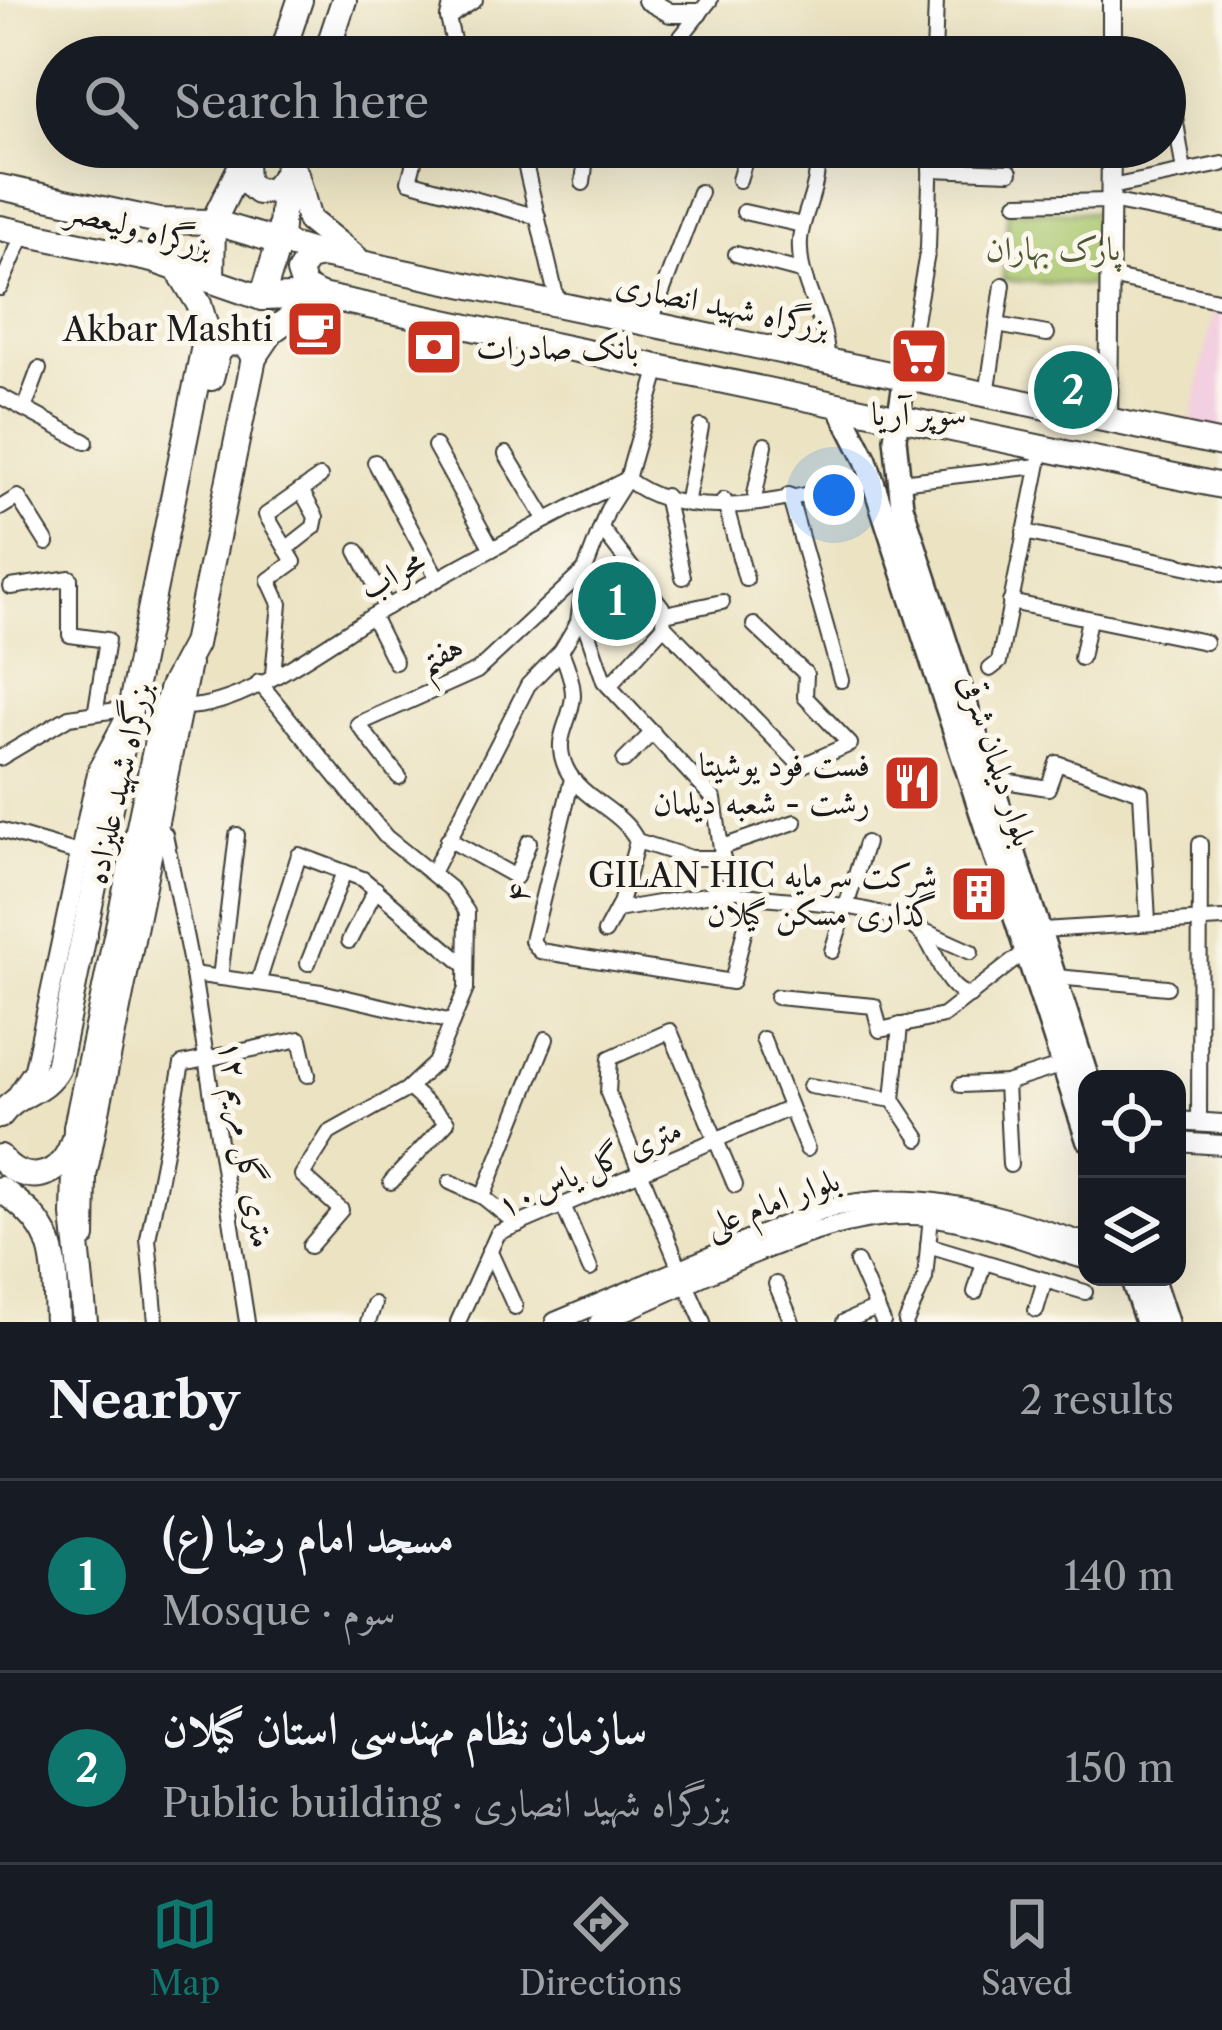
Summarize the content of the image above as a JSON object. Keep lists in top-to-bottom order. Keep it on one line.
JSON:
{"streets":{"highway":["بزرگراه ولیعصر","بزرگراه شهید انصاری","بزرگراه شهید علیزاده"],"main road":["بلوار دیلمان شرقی","بلوار امام علی"],"street":["محراب","هفتم","۴","۱۲ متری گل مریم","۱۰متری گل یاس"]},"crossings":[["بزرگراه ولیعصر","بزرگراه شهید انصاری"],["بزرگراه ولیعصر","بزرگراه شهید علیزاده"],["بزرگراه شهید انصاری","بلوار دیلمان شرقی"]],"parks":["پارک بهاران"],"places":{"cafe":["Akbar Mashti"],"bank":["بانک صادرات"],"supermarket":["سوپر آریا"],"restaurant":["فست فود یوشیتا رشت - شعبه دیلمان"],"building":["GILAN HIC شرکت سرمایه گذاری مسکن گیلان"]},"page":{"search":"Search here","pins":["2","1"],"heading":["Nearby","2 results"],"list":[{"mark":"1","name":"مسجد امام رضا (ع)","note":"Mosque · سوم","value":"140 m"},{"mark":"2","name":"سازمان نظام مهندسی استان گیلان","note":"Public building · بزرگراه شهید انصاری","value":"150 m"}],"nav":["Map","Directions","Saved"]}}
